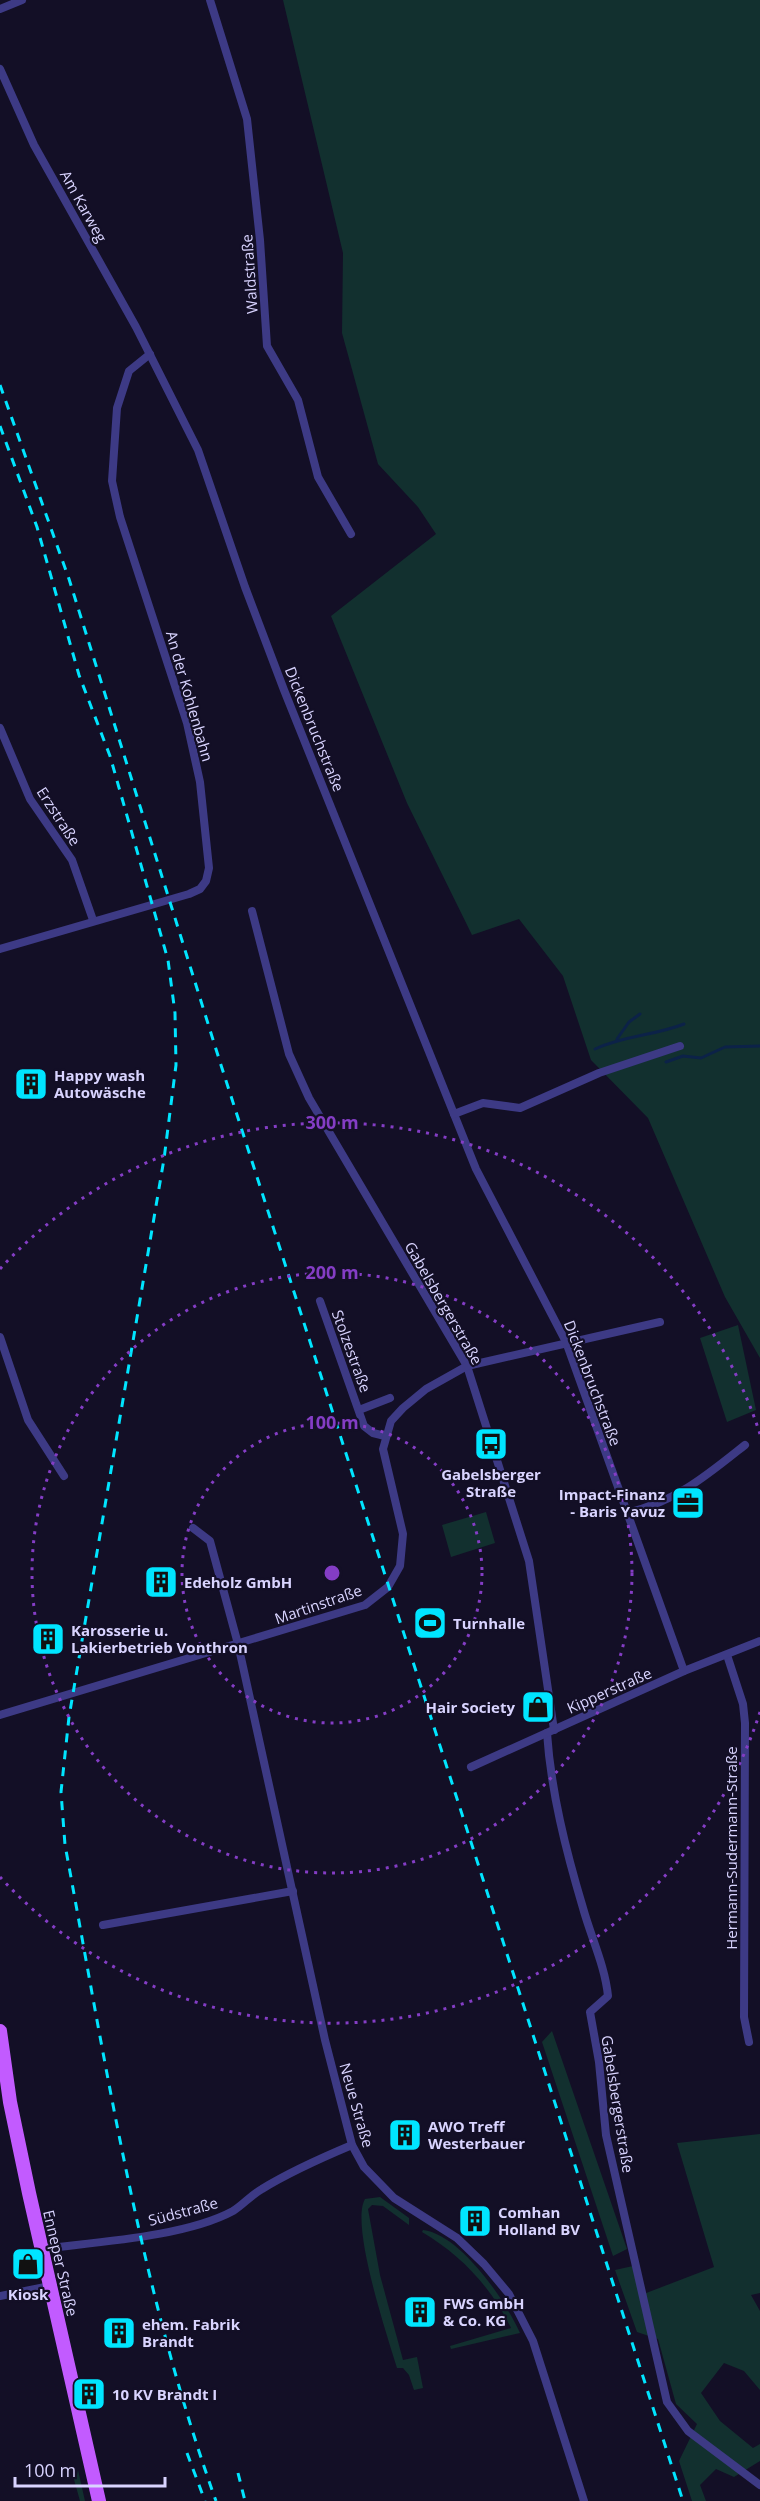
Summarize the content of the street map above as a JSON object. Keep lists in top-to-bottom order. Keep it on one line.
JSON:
{"streets":{"main road":["Enneper Straße"],"street":["Am Karweg","Waldstraße","An der Kohlenbahn","Dickenbruchstraße","Erzstraße","Gabelsbergerstraße","Stolzestraße","Martinstraße","Kipperstraße","Hermann-Sudermann-Straße","Neue Straße","Südstraße"]},"crossings":[["Am Karweg","An der Kohlenbahn"],["Am Karweg","Dickenbruchstraße"],["An der Kohlenbahn","Dickenbruchstraße"],["An der Kohlenbahn","Erzstraße"],["Dickenbruchstraße","Kipperstraße"],["Gabelsbergerstraße","Kipperstraße"],["Stolzestraße","Martinstraße"],["Martinstraße","Neue Straße"],["Kipperstraße","Hermann-Sudermann-Straße"],["Neue Straße","Südstraße"],["Südstraße","Enneper Straße"]],"places":{"building":["Happy wash Autowäsche","Edeholz GmbH","Karosserie u. Lakierbetrieb Vonthron","AWO Treff Westerbauer","Comhan Holland BV","FWS GmbH & Co. KG","ehem. Fabrik Brandt","10 KV Brandt I"],"bus stop":["Gabelsberger Straße"],"office":["Impact-Finanz - Baris Yavuz"],"sports":["Turnhalle"],"shop":["Hair Society","Kiosk"]},"scale_bar":"100 m","rings":["300 m","200 m","100 m"]}
